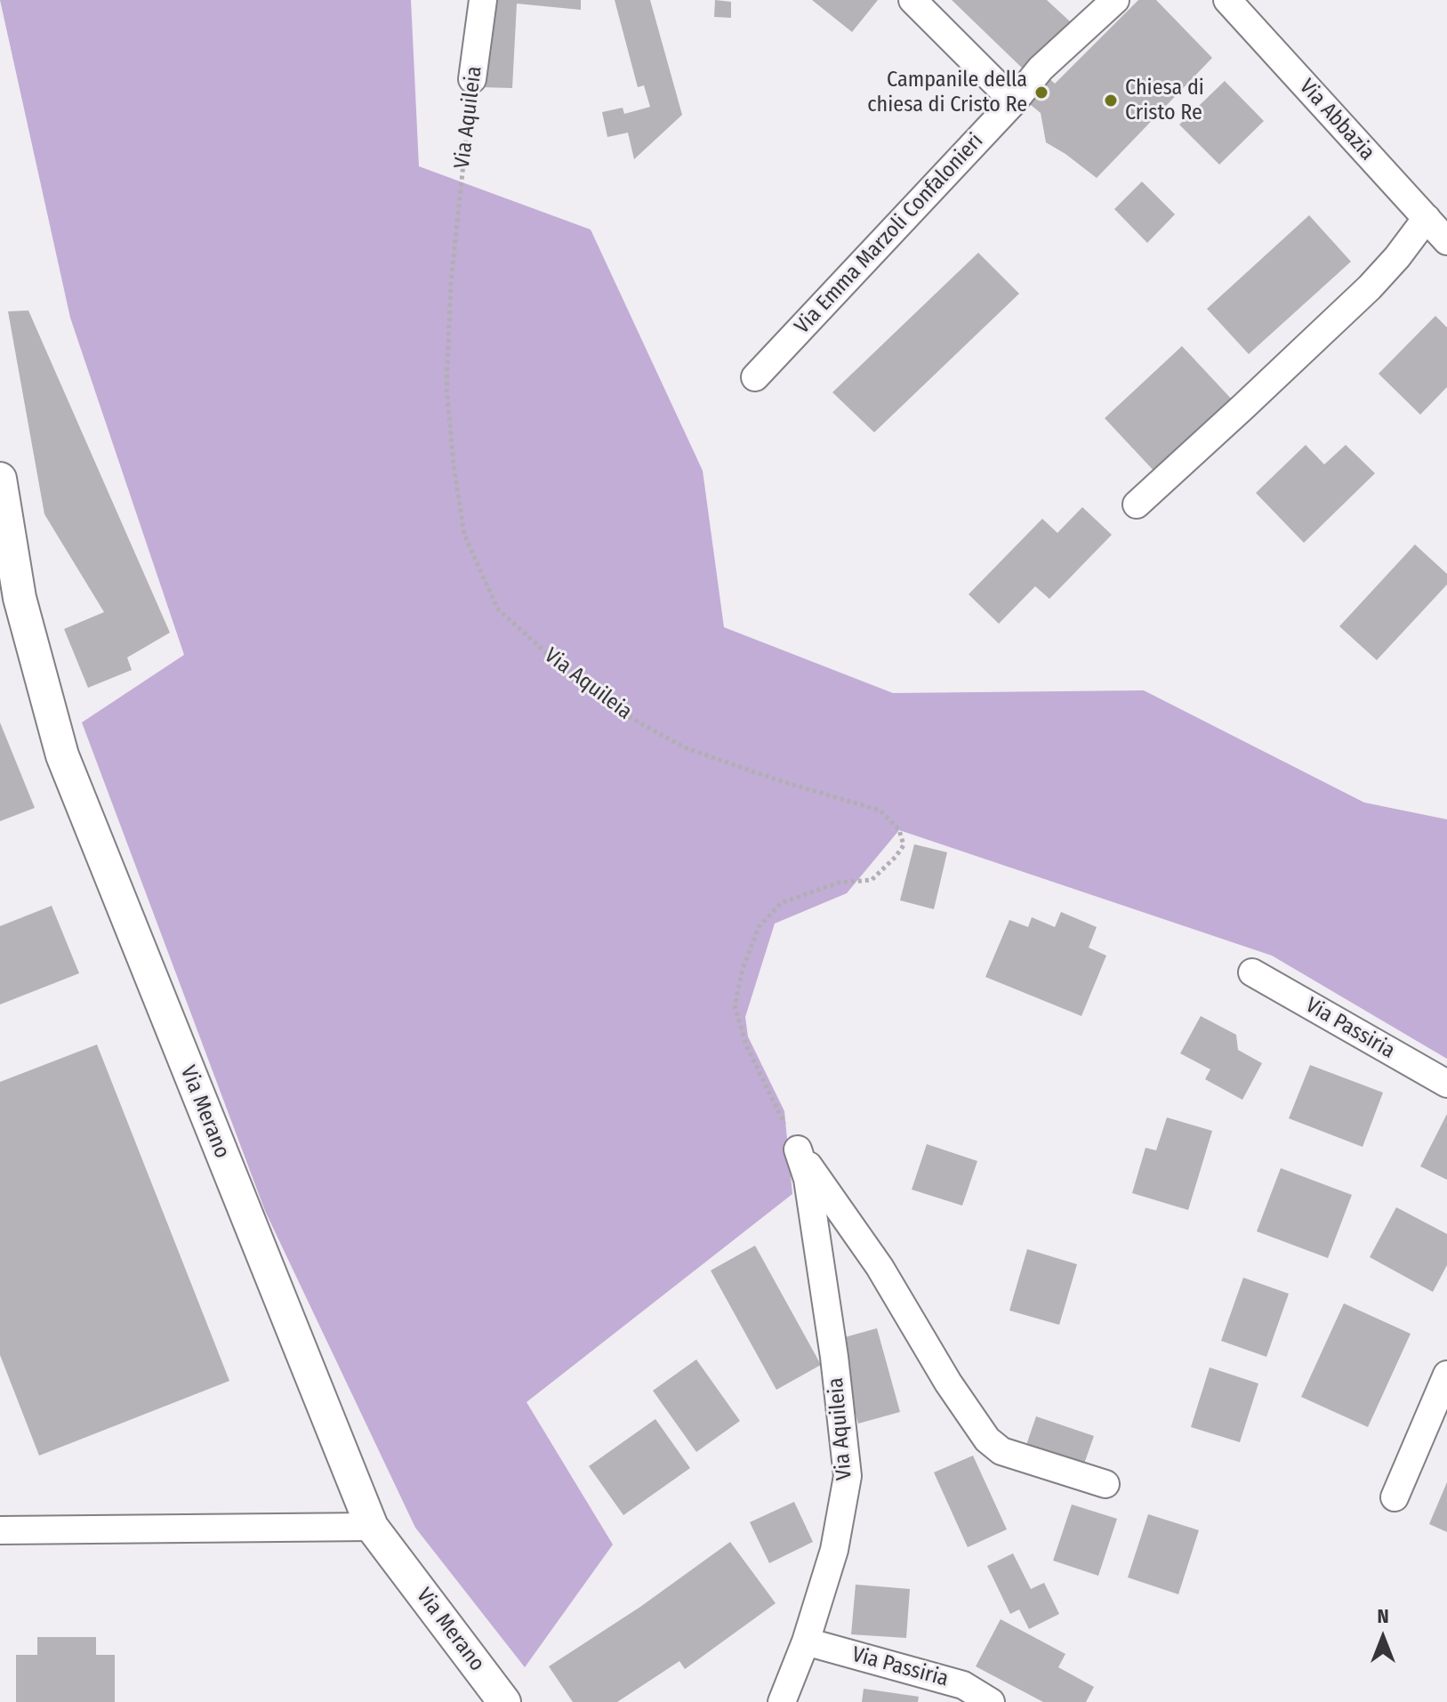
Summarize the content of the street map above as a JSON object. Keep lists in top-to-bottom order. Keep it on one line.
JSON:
{"streets":{"street":["Via Aquileia","Via Abbazia","Via Emma Marzoli Confalonieri","Via Passiria","Via Merano"]},"crossings":[["Via Aquileia","Via Passiria"]],"places":["Campanile della chiesa di Cristo Re","Chiesa di Cristo Re"],"north":"top"}
